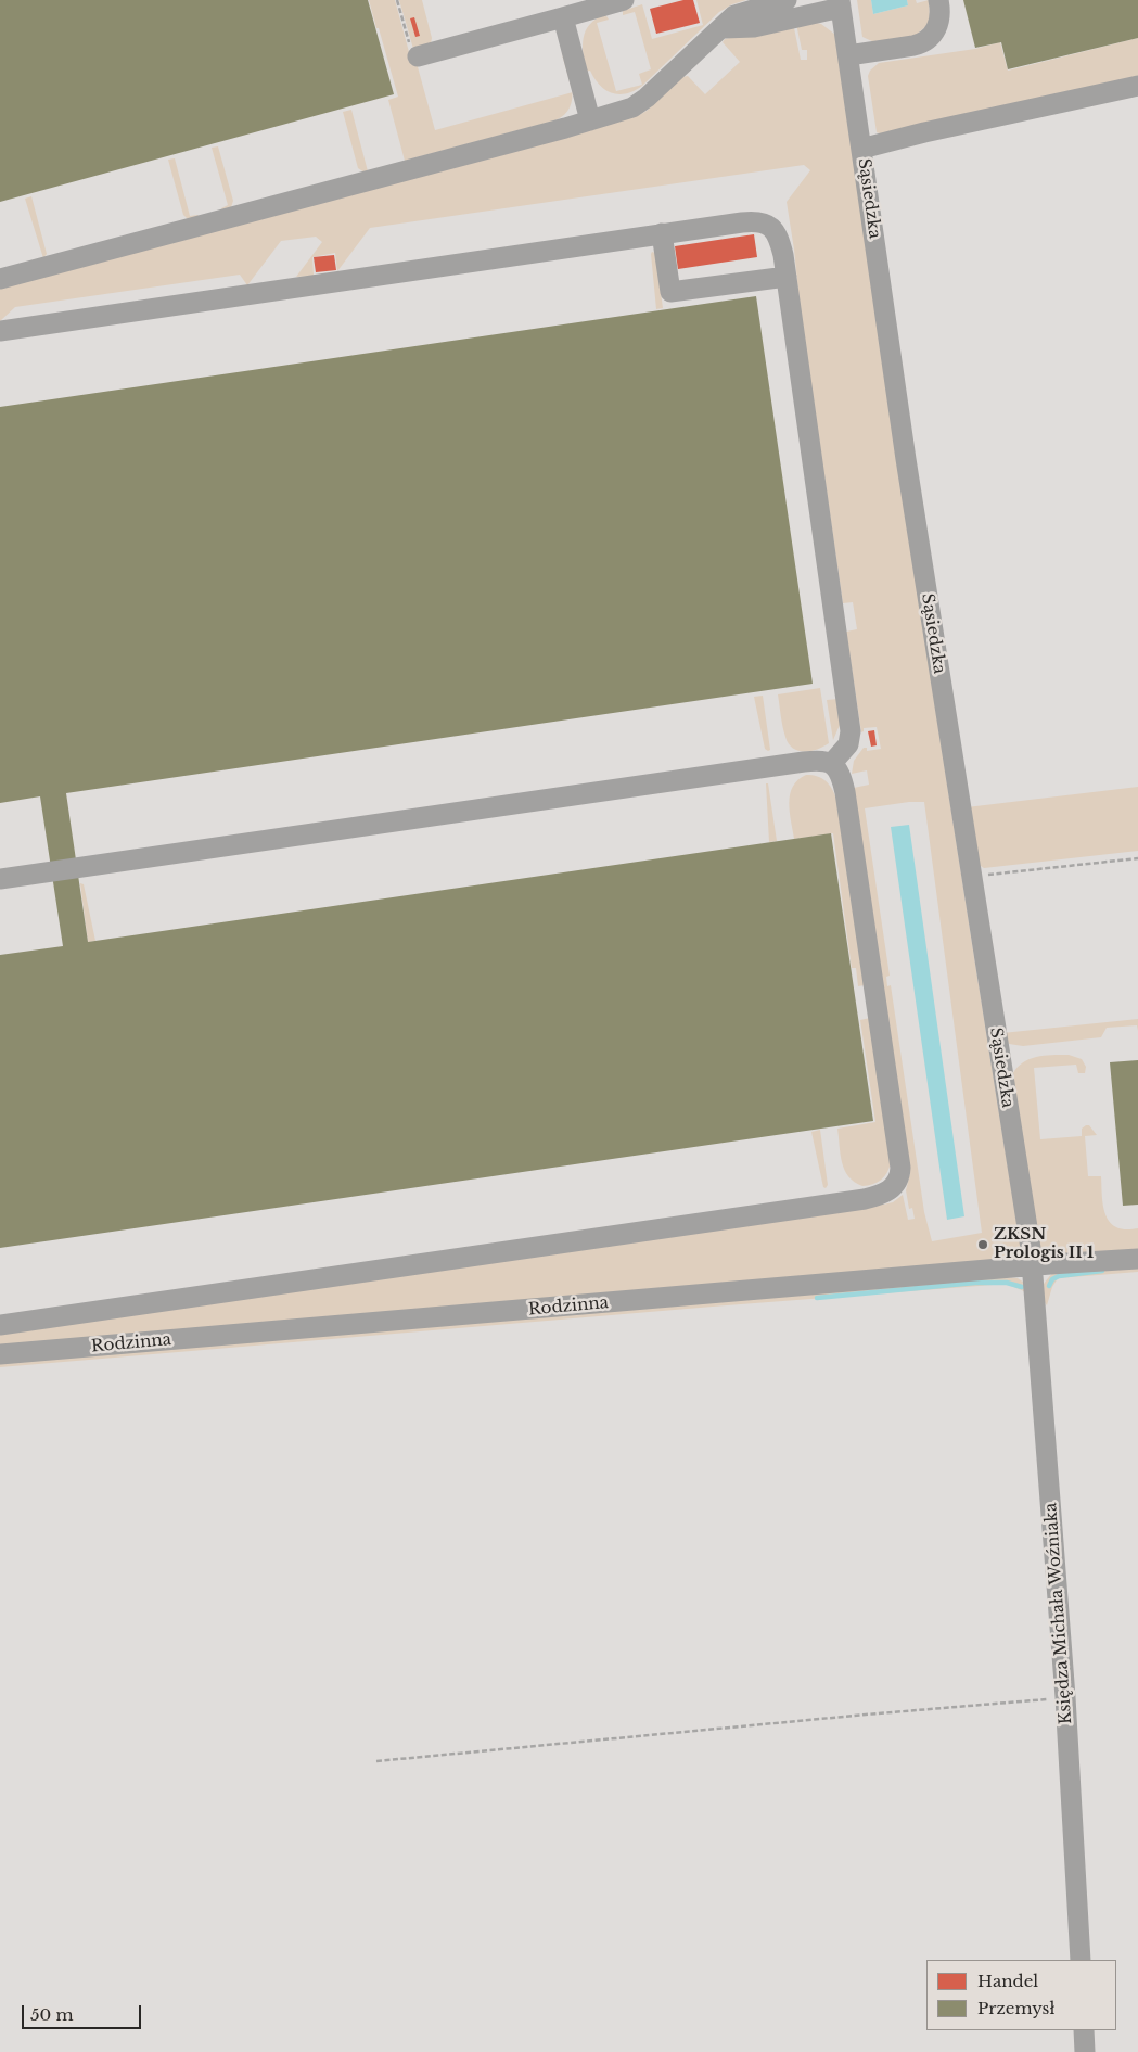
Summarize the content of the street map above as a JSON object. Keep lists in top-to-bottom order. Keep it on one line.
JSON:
{"streets":{"street":["Sąsiedzka","Rodzinna","Księdza Michała Woźniaka"]},"crossings":[["Sąsiedzka","Rodzinna"],["Sąsiedzka","Księdza Michała Woźniaka"],["Rodzinna","Księdza Michała Woźniaka"]],"places":["ZKSN Prologis II 1"],"legend":["Handel","Przemysł"],"scale_bar":"50 m"}
